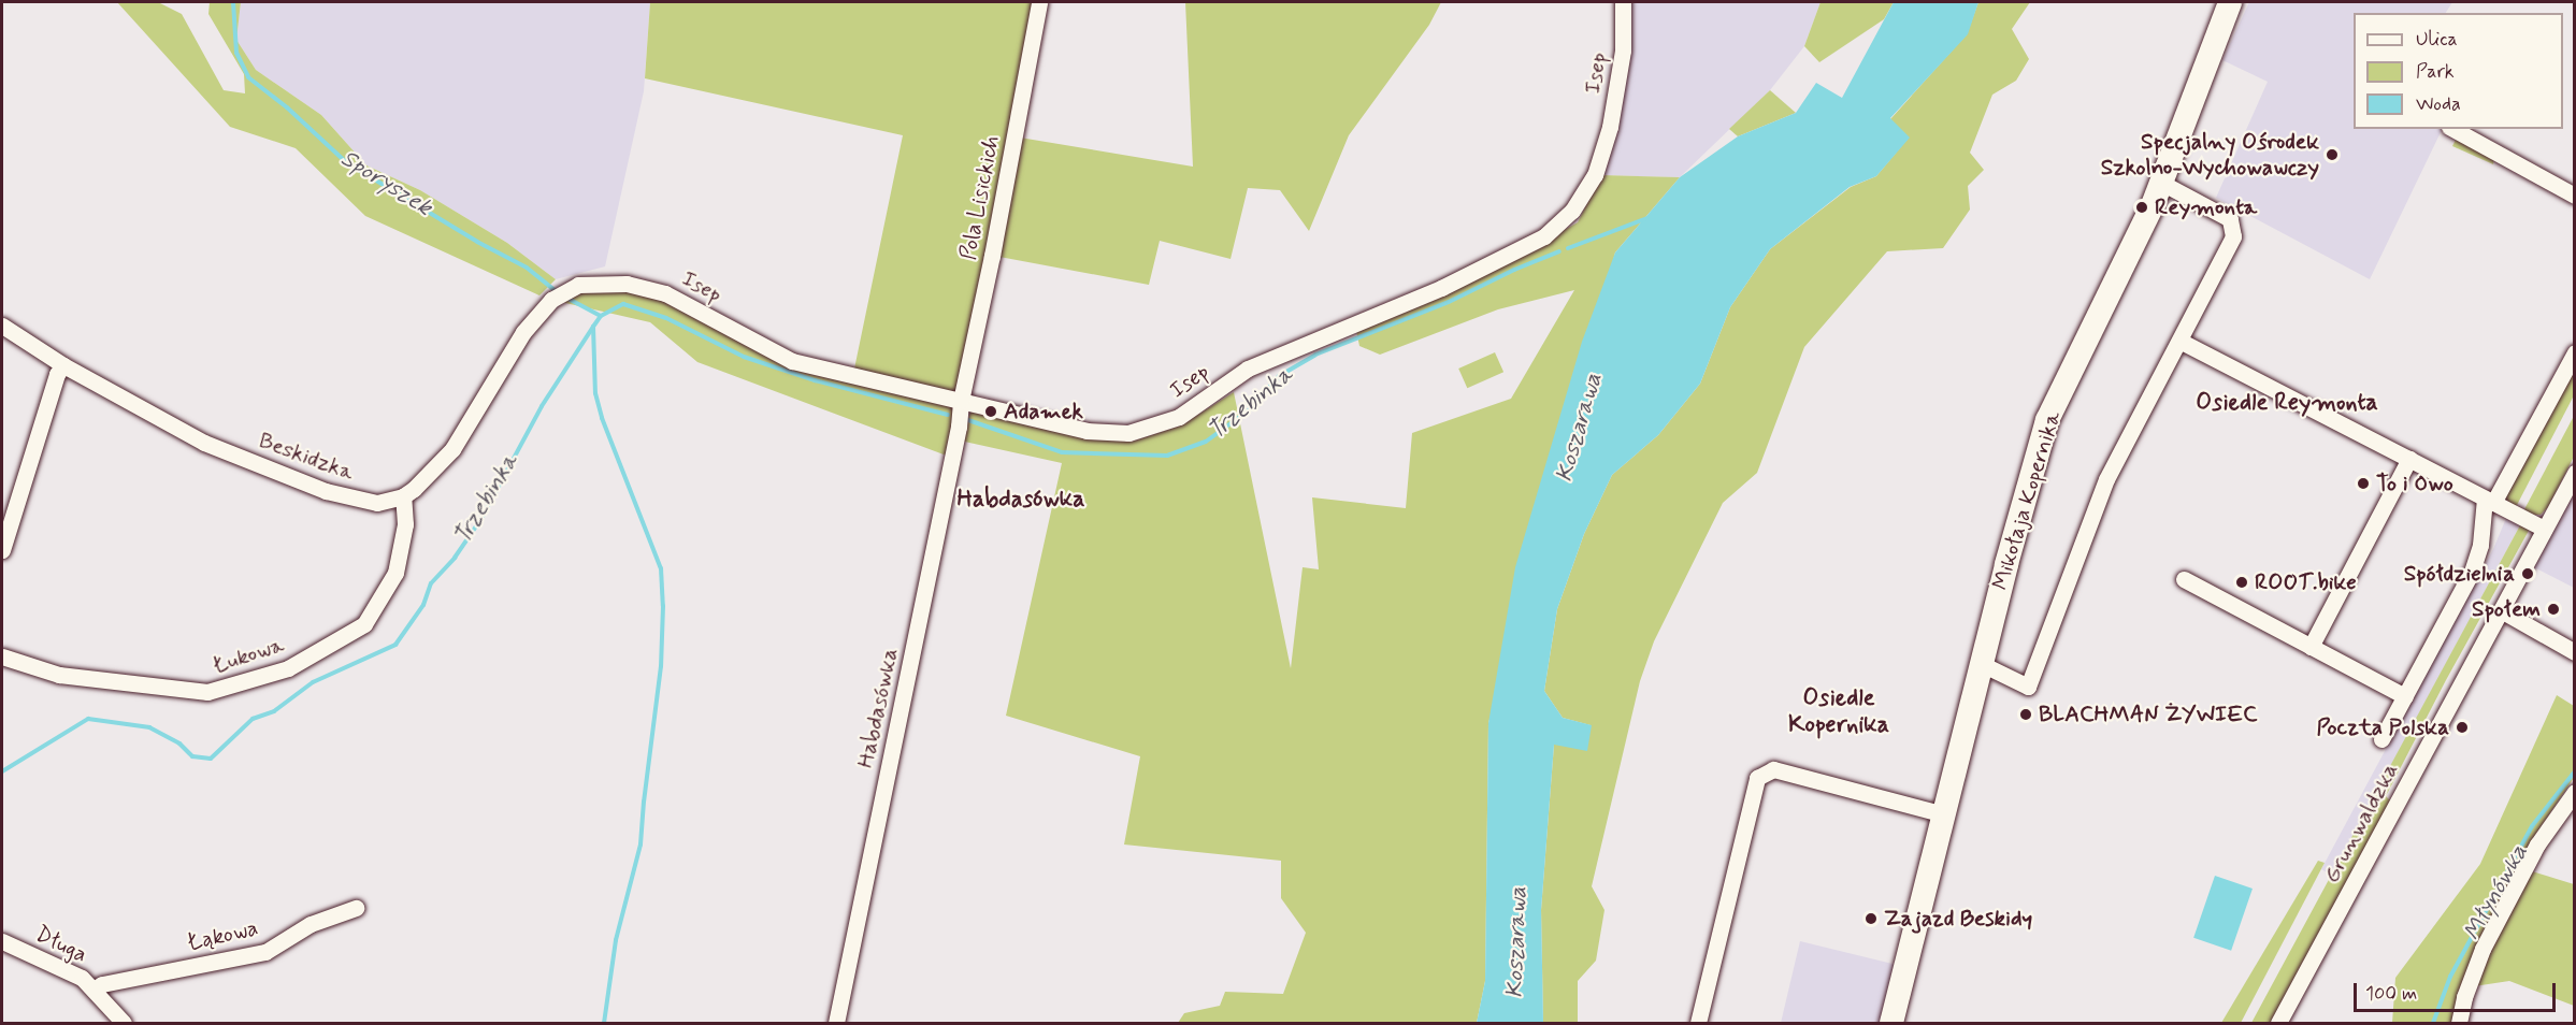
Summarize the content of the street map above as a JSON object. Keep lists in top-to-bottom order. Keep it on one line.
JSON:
{"streets":{"main road":["Mikołaja Kopernika"],"street":["Isep","Pola Lisickich","Beskidzka","Łukowa","Habdasówka","Grunwaldzka","Łąkowa","Długa"]},"crossings":[["Isep","Pola Lisickich"],["Isep","Beskidzka"],["Isep","Łukowa"],["Isep","Habdasówka"],["Pola Lisickich","Habdasówka"],["Beskidzka","Łukowa"],["Łąkowa","Długa"]],"districts":["Osiedle Reymonta","Habdasówka","Osiedle Kopernika"],"water":["Sporyszek","Trzebinka","Koszarawa","Młynówka"],"places":["Specjalny Ośrodek Szkolno-Wychowawczy","Reymonta","Adamek","To i Owo","Spółdzielnia","ROOT.bike","Społem","BLACHMAN ŻYWIEC","Poczta Polska","Zajazd Beskidy"],"legend":["Ulica","Park","Woda"],"scale_bar":"100 m"}
